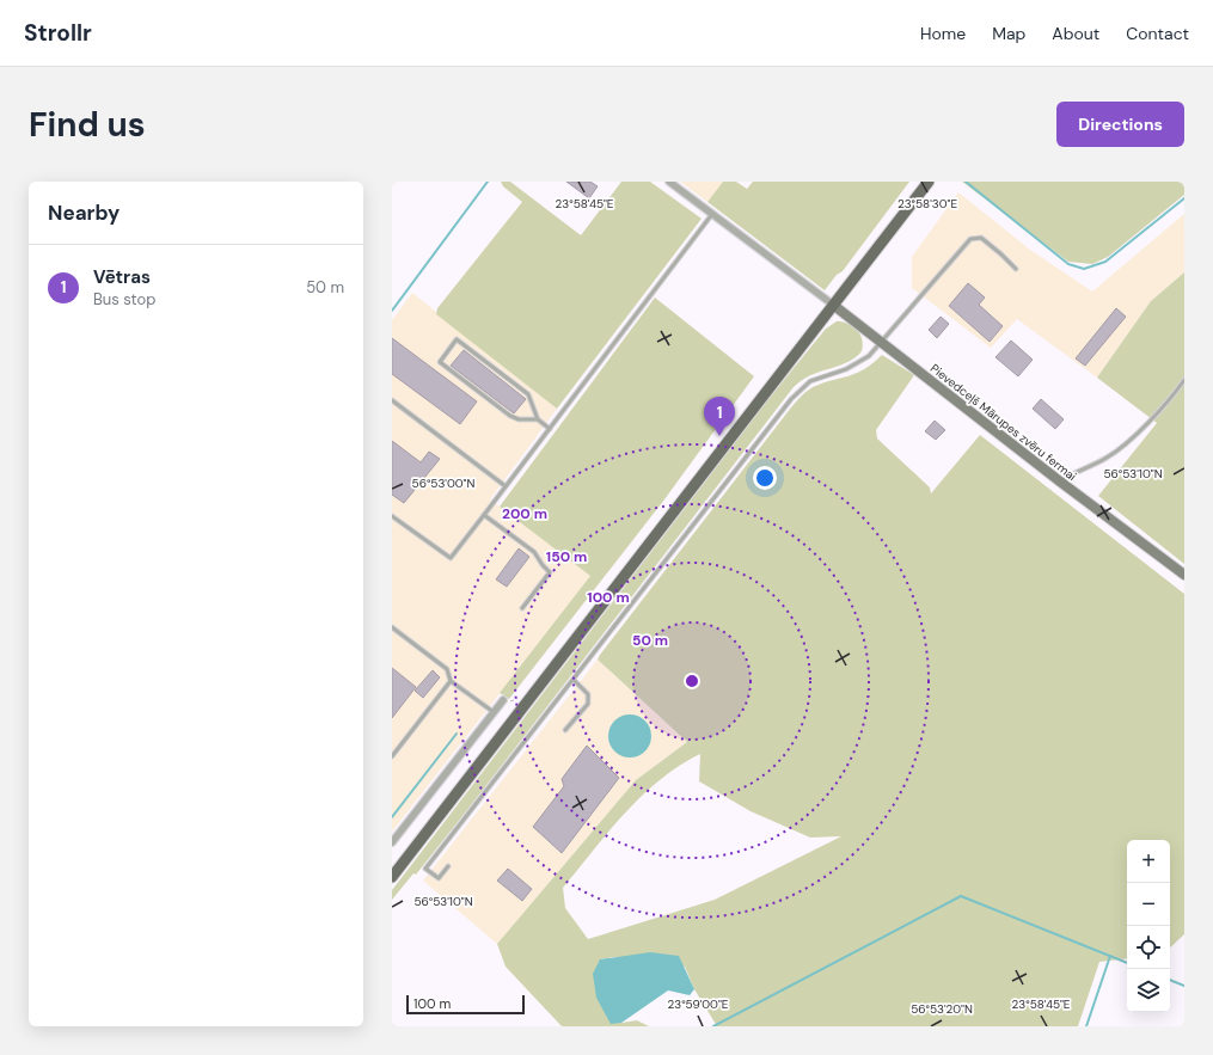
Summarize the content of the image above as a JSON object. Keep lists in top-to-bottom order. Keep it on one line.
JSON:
{"streets":{"street":["Pievedceļš Mārupes zvēru fermai"]},"scale_bar":"100 m","page":{"header":"Strollr","nav":["Home","Map","About","Contact"],"buttons":"Directions","title":"Find us","heading":"Nearby","list":[{"mark":"1","name":"Vētras","note":"Bus stop","value":"50 m"}],"pins":"1","map_buttons":["+","−"],"scale":"100 m"},"coordinates":["23°58'45\"E","23°58'30\"E","56°53'10\"N","56°53'00\"N","23°59'00\"E","56°53'20\"N"],"rings":["200 m","150 m","100 m","50 m"]}
